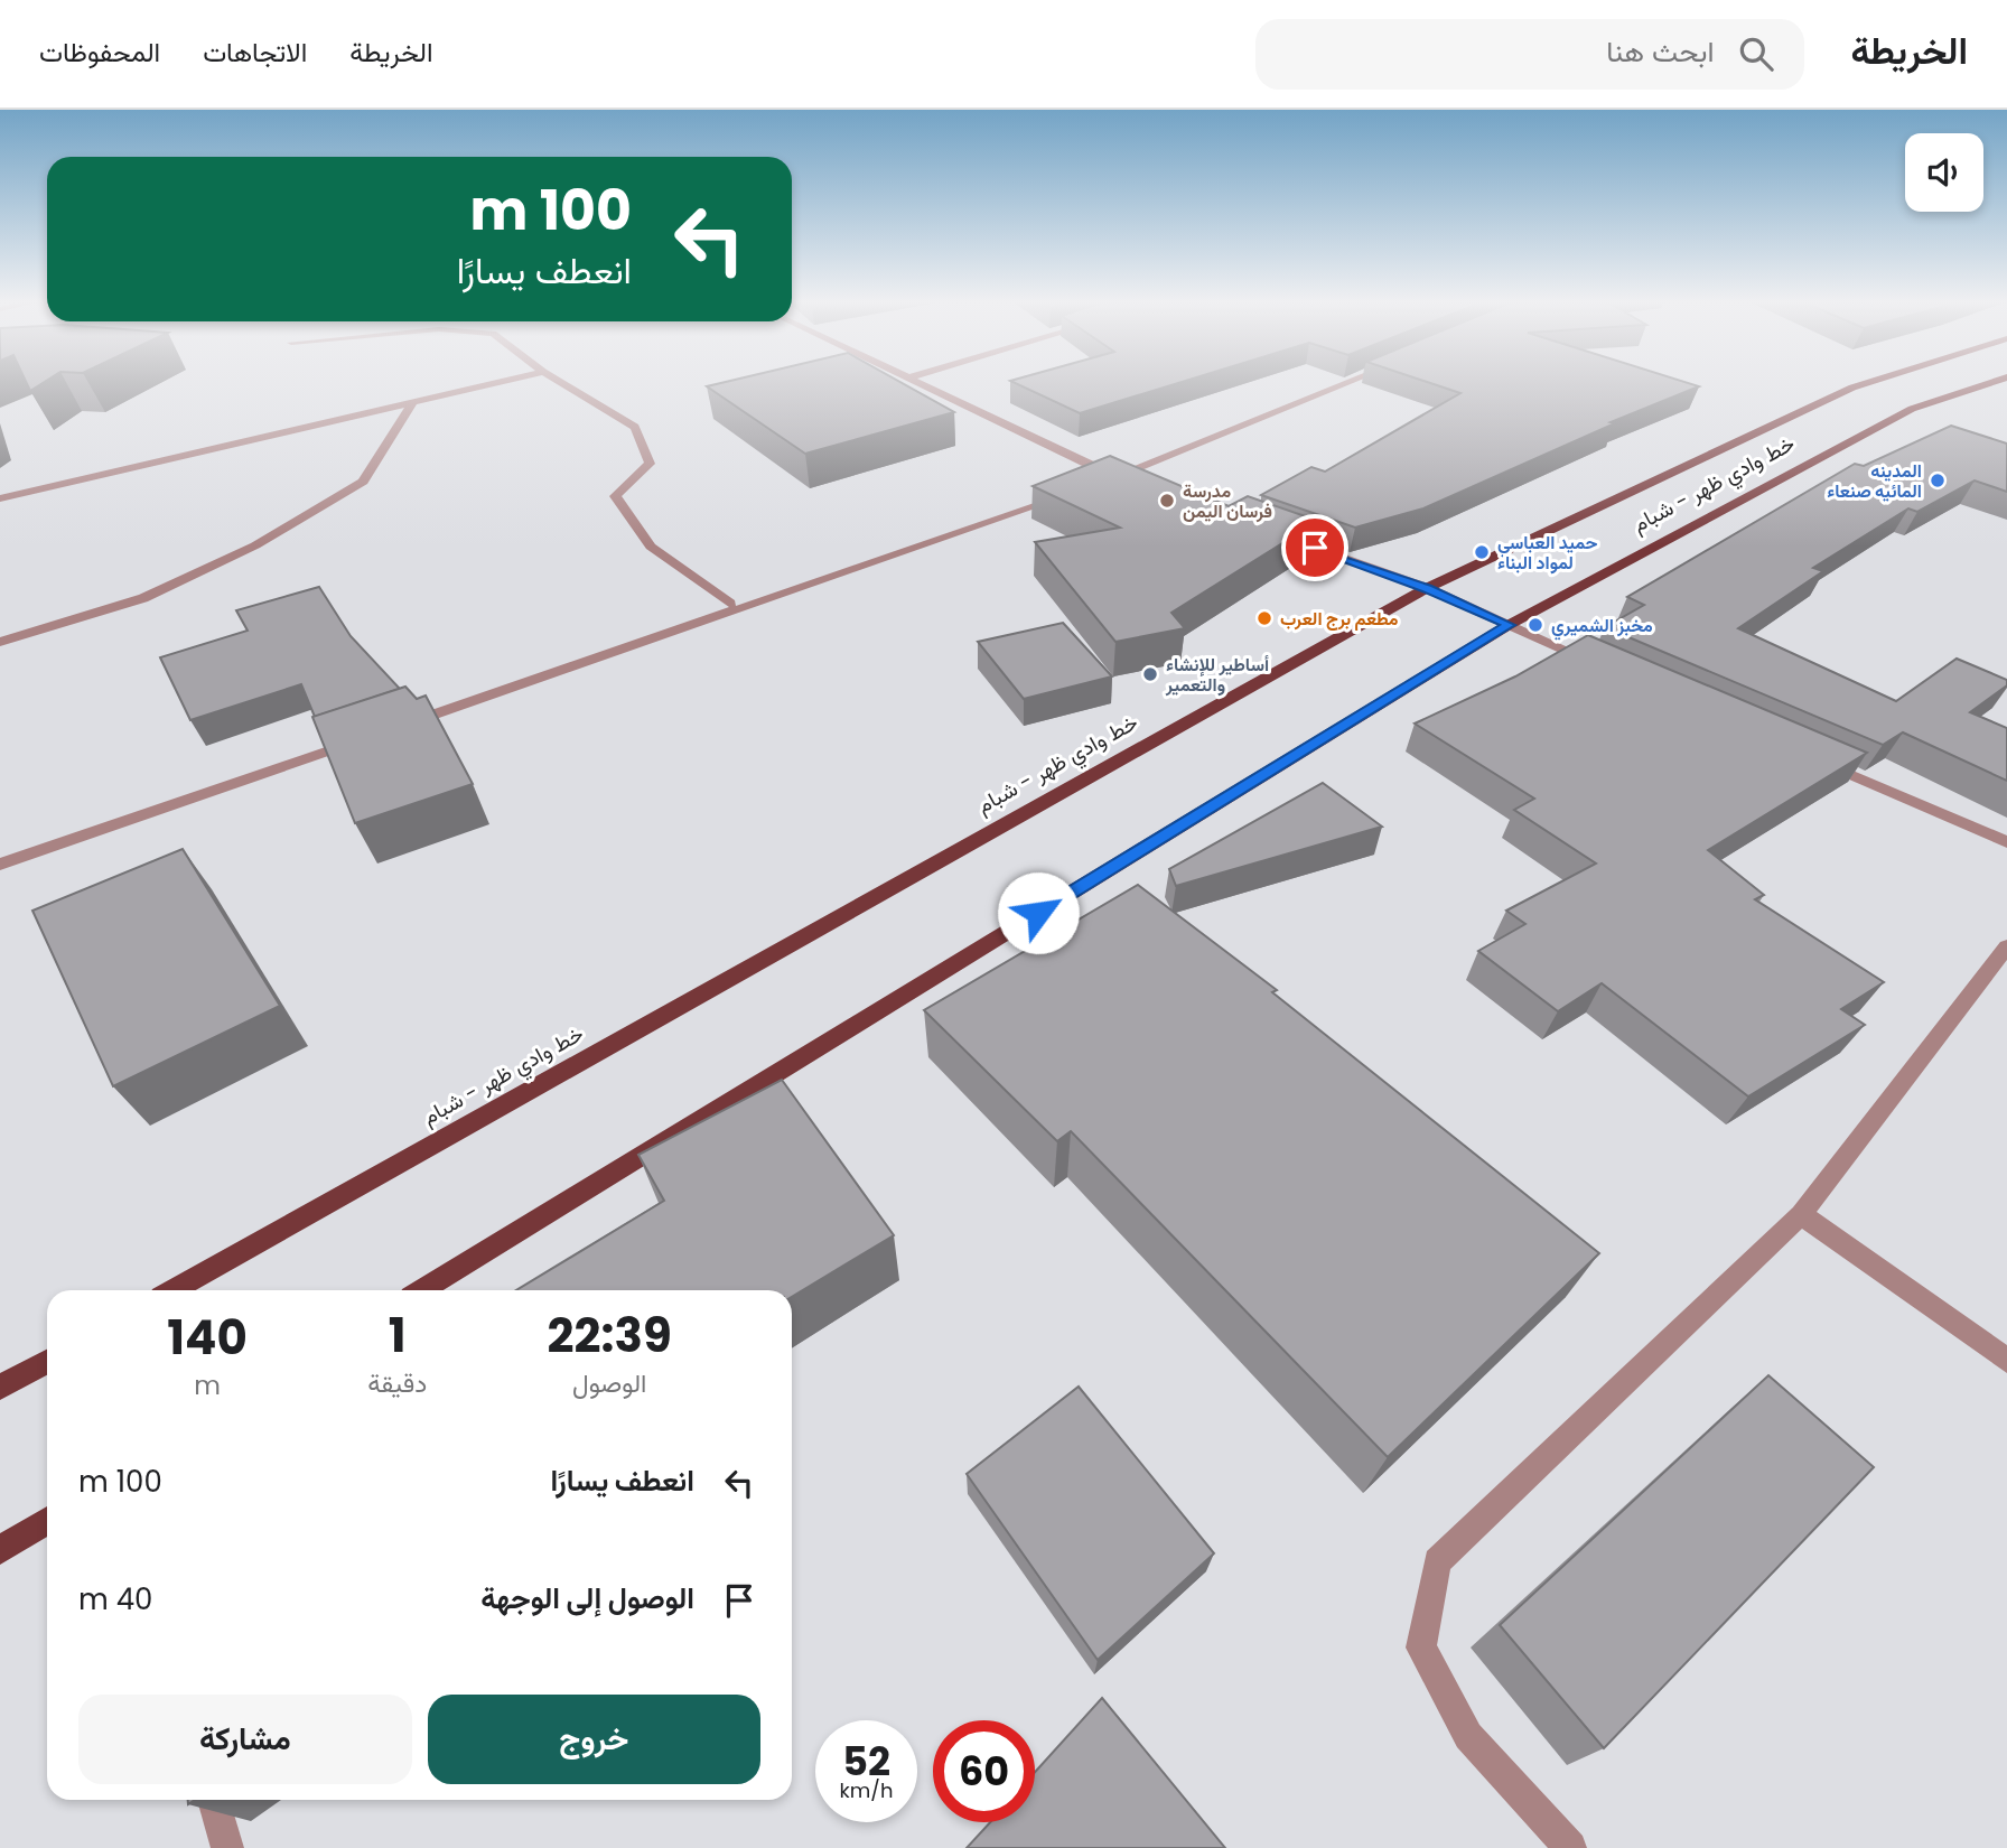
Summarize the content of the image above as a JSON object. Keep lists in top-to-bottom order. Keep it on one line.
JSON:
{"streets":{"main road":["خط وادي ظهر - شبام"]},"places":["المدينه المائيه صنعاء","مدرسة فرسان اليمن","حميد العباسي لمواد البناء","مطعم برج العرب","مخبز الشميري","أساطير للإنشاء والتعمير"],"page":{"header":"الخريطة","search":"ابحث هنا","nav":["الخريطة","الاتجاهات","المحفوظات"],"turn":["100 m","انعطف يسارًا"],"eta":["22:39","الوصول","1","دقيقة","140","m"],"list":[{"name":"انعطف يسارًا","value":"100 m"},{"name":"الوصول إلى الوجهة","value":"40 m"}],"buttons":["خروج","مشاركة"],"speed":"52 km/h","limit":"60"}}
